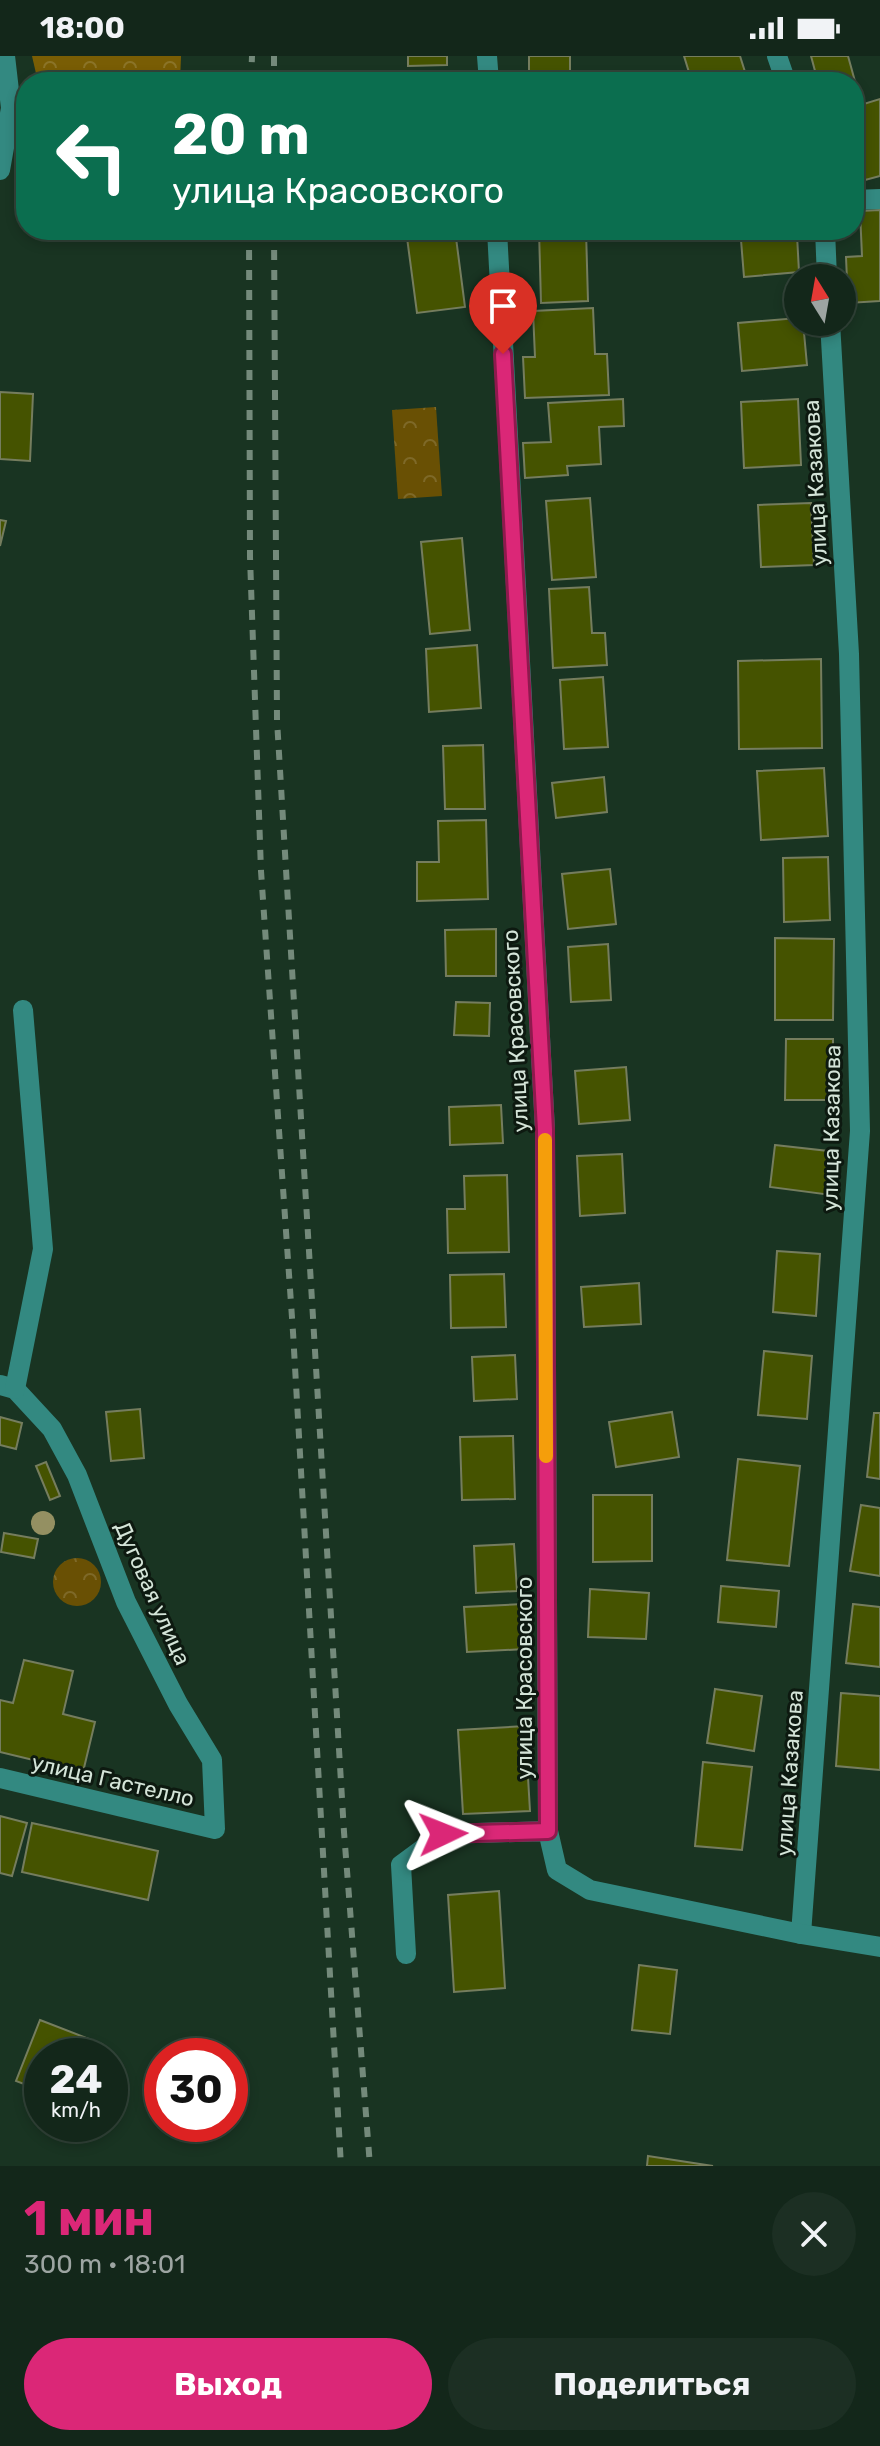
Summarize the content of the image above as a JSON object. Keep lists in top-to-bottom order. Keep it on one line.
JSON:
{"streets":{"street":["улица Казакова","улица Красовского","Дуговая улица","улица Гастелло"]},"crossings":[["улица Казакова","улица Красовского"],["Дуговая улица","улица Гастелло"]],"north":"top","page":{"status":"18:00","turn":["20 m","улица Красовского"],"speed":"24 km/h","limit":"30","heading":["1 мин","300 m · 18:01"],"buttons":["Выход","Поделиться"]}}
